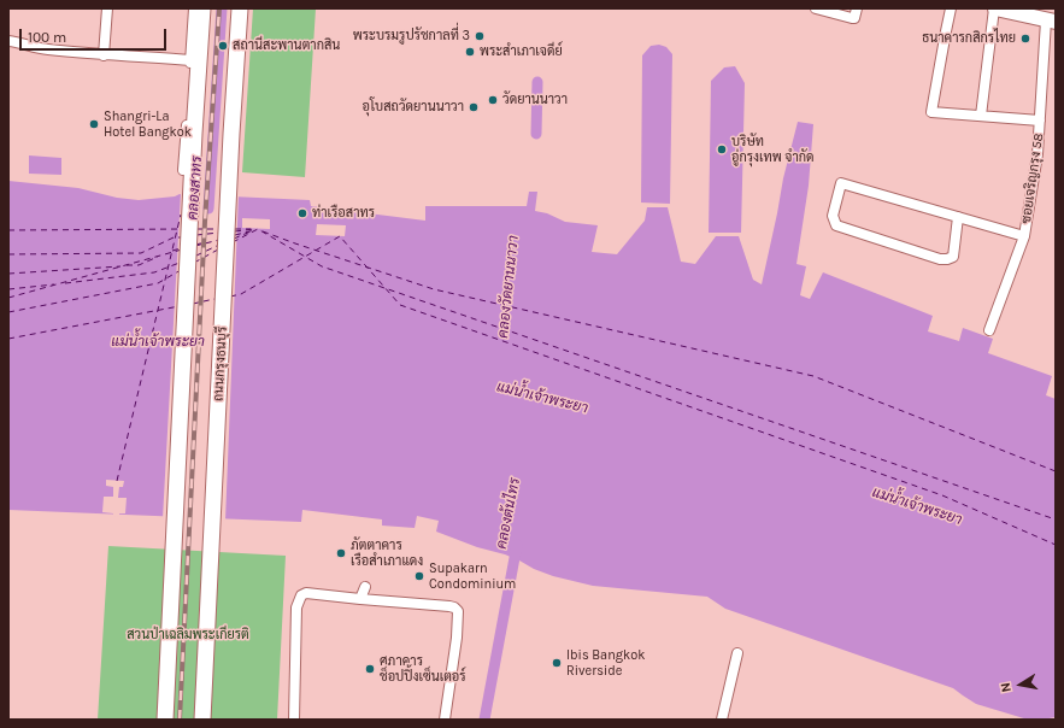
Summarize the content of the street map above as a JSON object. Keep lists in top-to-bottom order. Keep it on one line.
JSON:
{"streets":{"main road":["ถนนกรุงธนบุรี"],"street":["ซอยเจริญกรุง 58"]},"water":["คลองสาทร","คลองวัดยานนาวา","แม่น้ำเจ้าพระยา","คลองต้นไทร"],"parks":["สวนป่าเฉลิมพระเกียรติ"],"places":["พระบรมรูปรัชกาลที่ 3","ธนาคารกสิกรไทย","สถานีสะพานตากสิน","พระสำเภาเจดีย์","วัดยานนาวา","อุโบสถวัดยานนาวา","Shangri-La Hotel Bangkok","บริษัท อู่กรุงเทพ จำกัด","ท่าเรือสาทร","ภัตตาคาร เรือสำเภาแดง","Supakarn Condominium","Ibis Bangkok Riverside","ศุภาคาร ช็อปปิ้งเซ็นเตอร์"],"scale_bar":"100 m","north":"left"}
